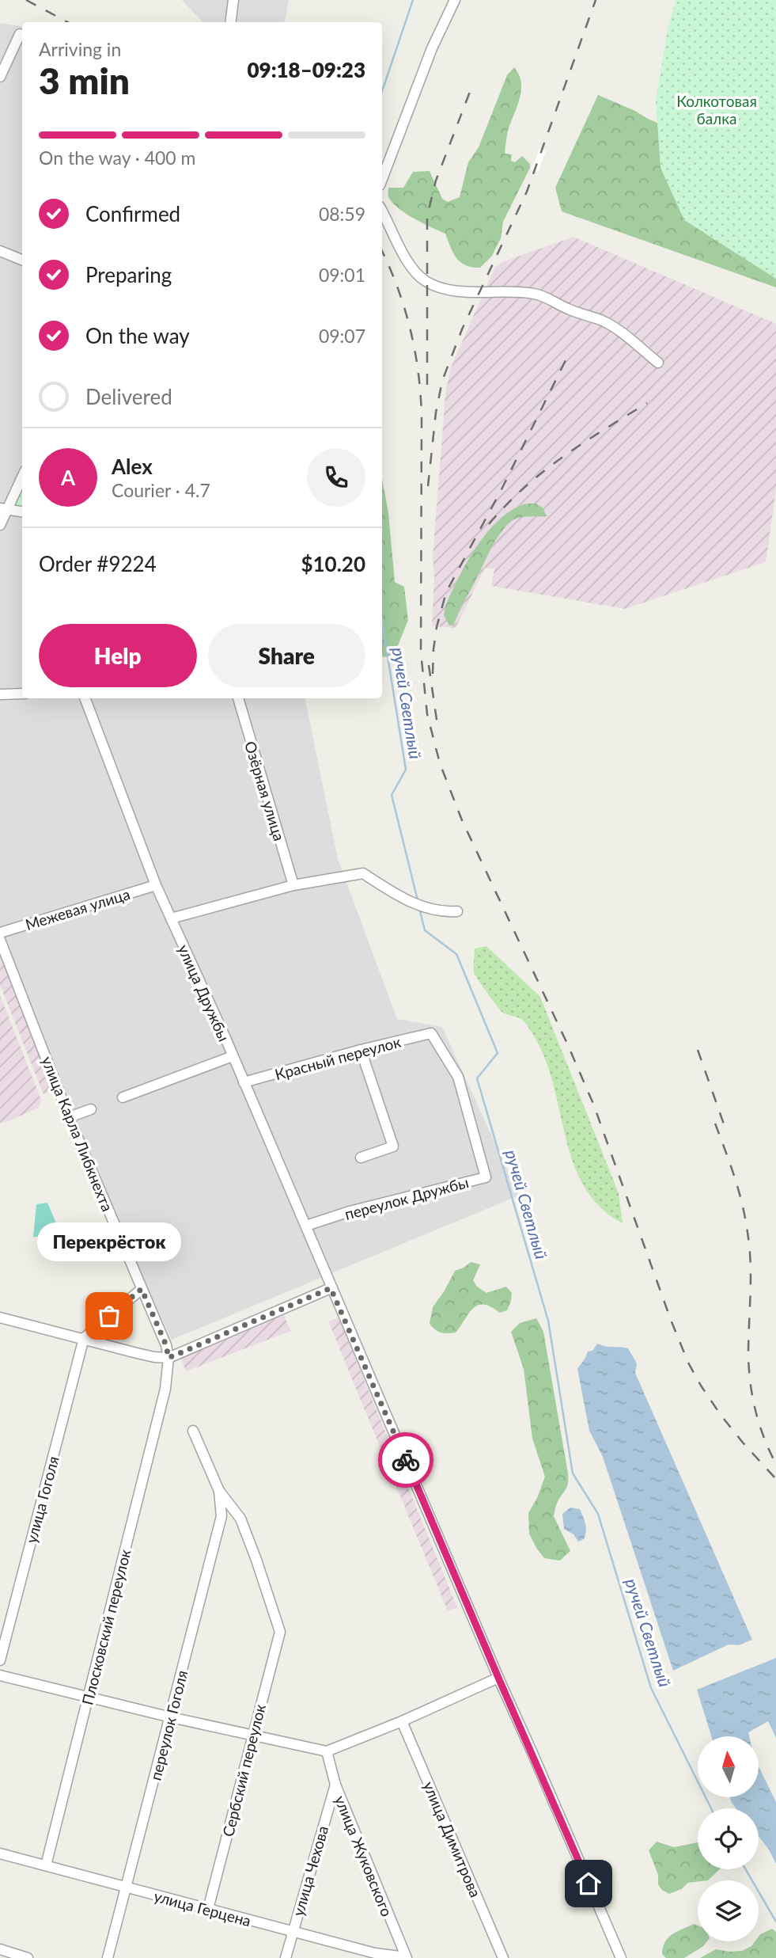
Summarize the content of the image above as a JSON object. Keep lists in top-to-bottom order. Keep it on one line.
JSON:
{"streets":{"street":["Озёрная улица","Межевая улица","улица Дружбы","Красный переулок","улица Карла Либкнехта","переулок Дружбы","улица Гоголя","Плосковский переулок","переулок Гоголя","Сербский переулок","улица Димитрова","улица Жуковского","улица Чехова","улица Герцена"]},"crossings":[["Межевая улица","улица Дружбы"],["улица Дружбы","Красный переулок"],["улица Дружбы","переулок Дружбы"],["Красный переулок","переулок Дружбы"],["улица Карла Либкнехта","Плосковский переулок"],["Плосковский переулок","улица Герцена"],["переулок Гоголя","Сербский переулок"],["переулок Гоголя","улица Герцена"],["Сербский переулок","улица Герцена"],["улица Жуковского","улица Чехова"],["улица Жуковского","улица Герцена"],["улица Чехова","улица Герцена"]],"water":["ручей Светлый"],"parks":["Колкотовая балка"],"places":["Перекрёсток"],"north":"top","page":{"heading":["3 min","Arriving in","09:18–09:23"],"panel":["Alex","Courier · 4.7","Order #9224","$10.20"],"bar":"On the way · 400 m","list":[["Confirmed","08:59"],["Preparing","09:01"],["On the way","09:07"],"Delivered"],"round":"A","buttons":["Help","Share"],"bubble":"Перекрёсток"}}
